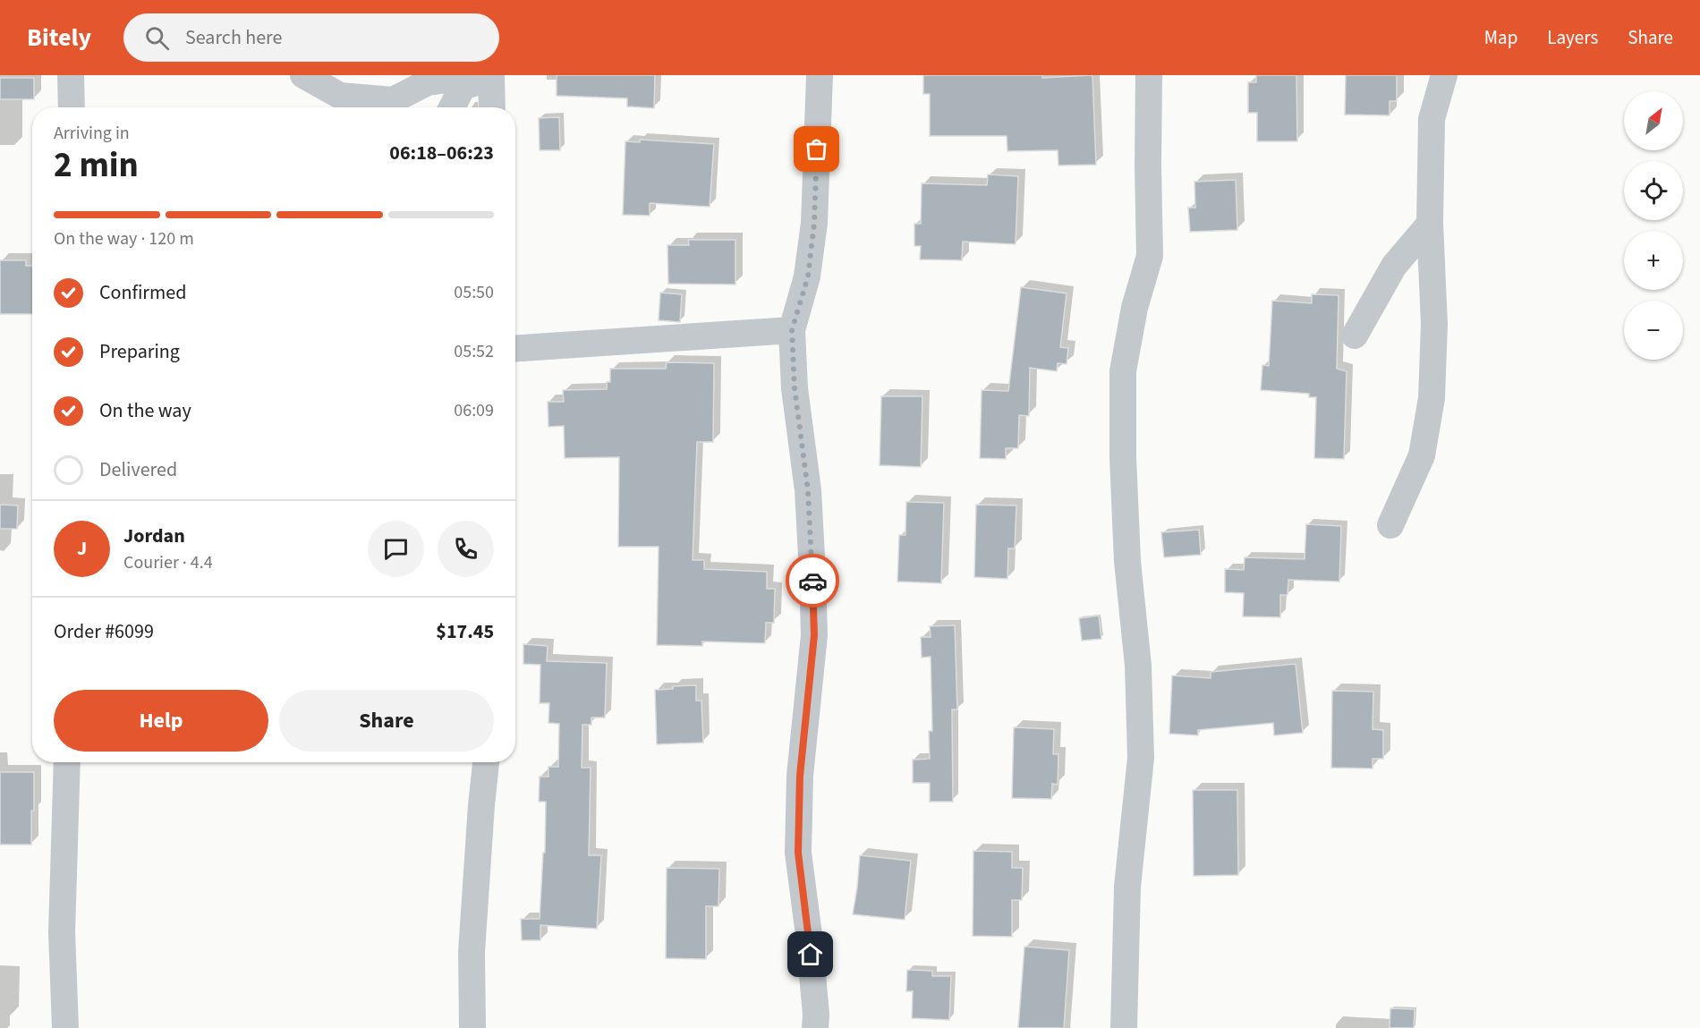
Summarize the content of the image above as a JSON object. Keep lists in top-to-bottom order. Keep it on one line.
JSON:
{"north":"top right","page":{"header":"Bitely","search":"Search here","nav":["Map","Layers","Share"],"map_buttons":["+","−"],"heading":["2 min","Arriving in","06:18–06:23"],"panel":["Jordan","Courier · 4.4","Order #6099","$17.45"],"bar":"On the way · 120 m","list":[["Confirmed","05:50"],["Preparing","05:52"],["On the way","06:09"],"Delivered"],"round":"J","buttons":["Help","Share"]}}
